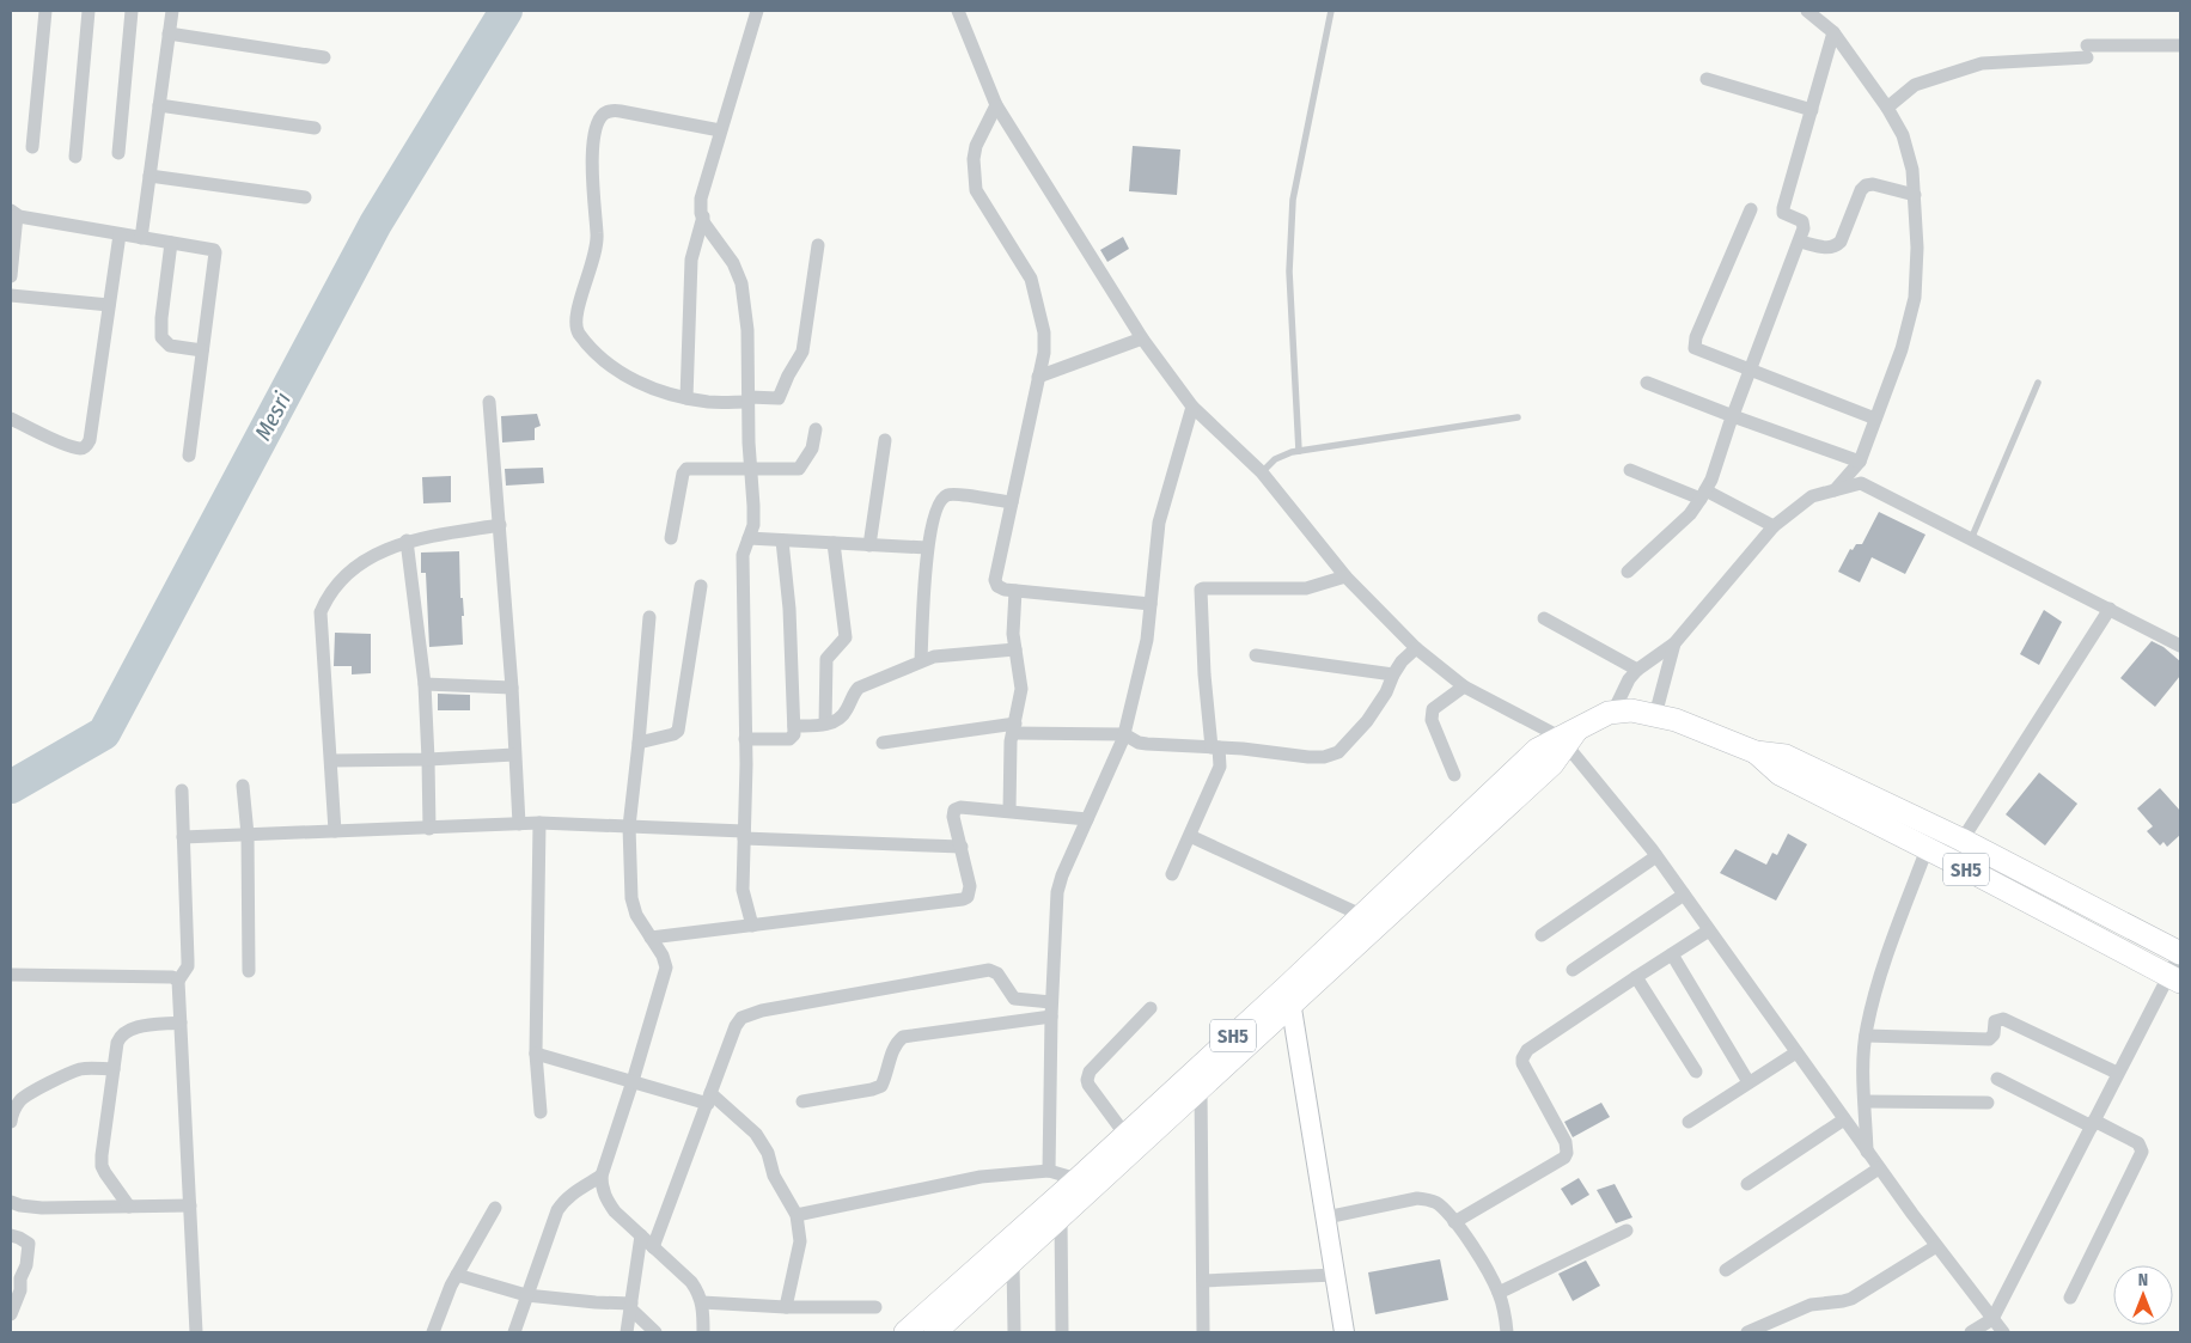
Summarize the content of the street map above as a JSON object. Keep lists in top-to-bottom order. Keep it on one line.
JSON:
{"streets":{"main road":["SH5"]},"water":["Mesri"],"north":"top"}
